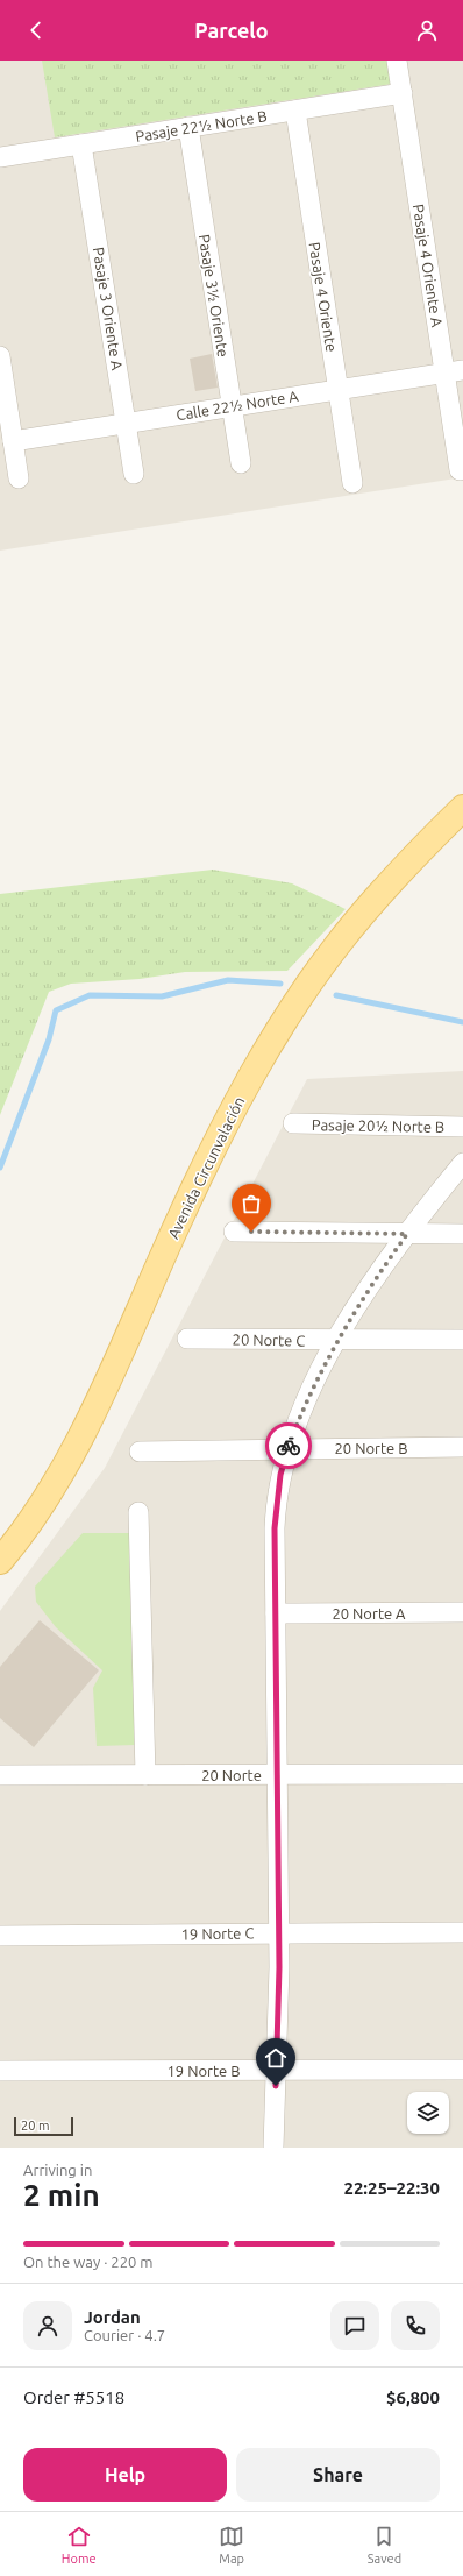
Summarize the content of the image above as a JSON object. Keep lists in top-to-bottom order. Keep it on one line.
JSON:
{"streets":{"main road":["Avenida Circunvalación"],"street":["Pasaje 22½ Norte B","Pasaje 4 Oriente A","Pasaje 3½ Oriente","Pasaje 4 Oriente","Pasaje 3 Oriente A","Calle 22½ Norte A","Pasaje 20½ Norte B","20 Norte C","20 Norte B","20 Norte A","20 Norte","19 Norte C","19 Norte B"]},"crossings":[["Pasaje 22½ Norte B","Pasaje 4 Oriente A"],["Pasaje 22½ Norte B","Pasaje 3½ Oriente"],["Pasaje 22½ Norte B","Pasaje 4 Oriente"],["Pasaje 22½ Norte B","Pasaje 3 Oriente A"],["Pasaje 4 Oriente A","Calle 22½ Norte A"],["Pasaje 3½ Oriente","Calle 22½ Norte A"],["Pasaje 4 Oriente","Calle 22½ Norte A"],["Pasaje 3 Oriente A","Calle 22½ Norte A"]],"scale_bar":"20 m","page":{"header":"Parcelo","scale":"20 m","heading":["2 min","Arriving in","22:25–22:30"],"panel":["Jordan","Courier · 4.7","Order #5518","$6,800"],"bar":"On the way · 220 m","buttons":["Help","Share"],"tabs":["Home","Map","Saved"]}}
